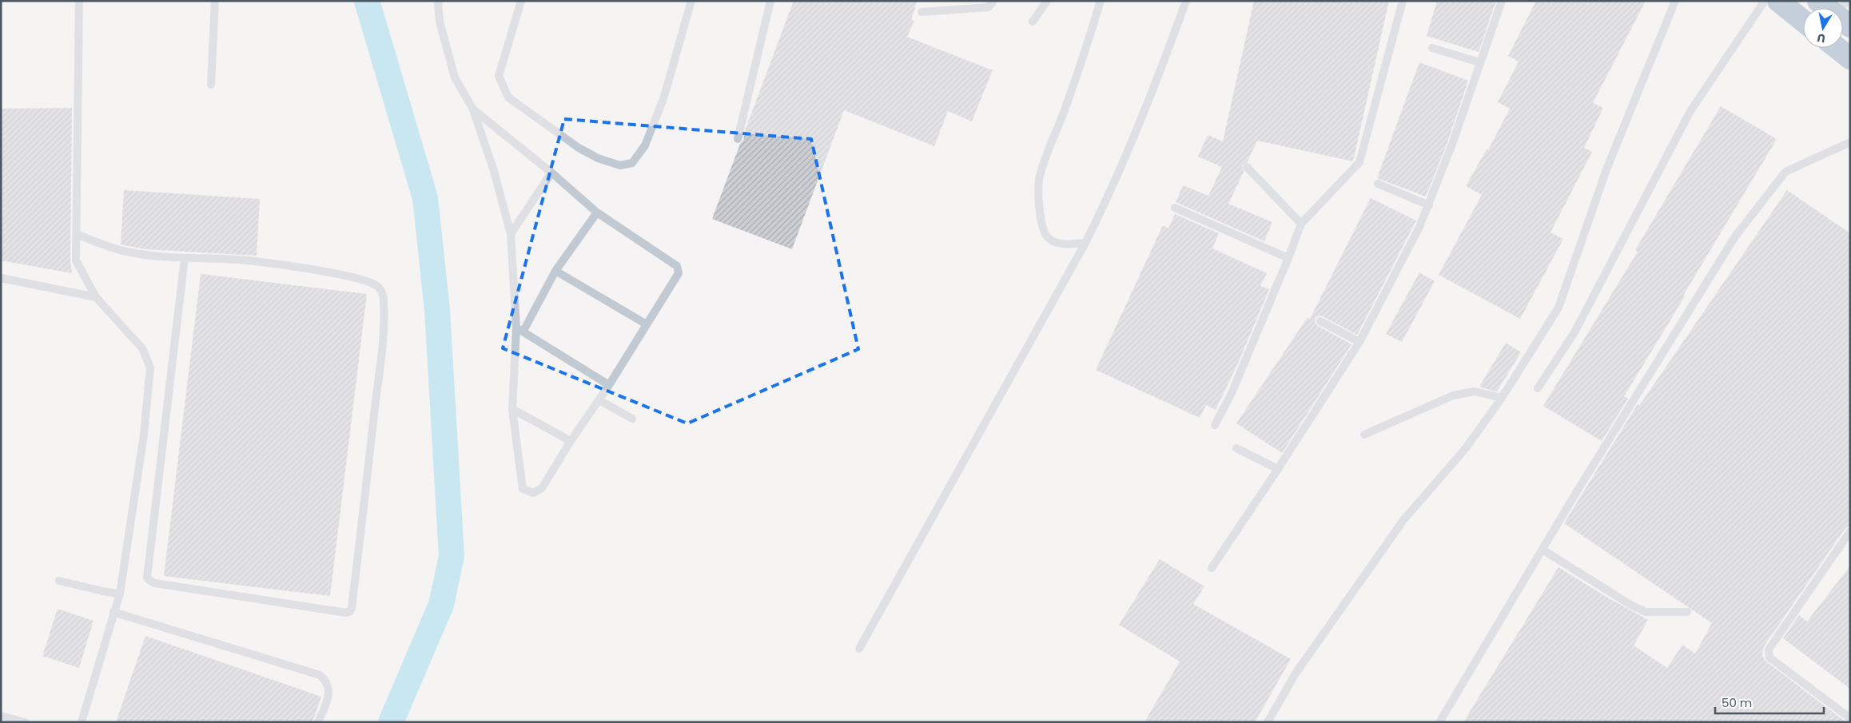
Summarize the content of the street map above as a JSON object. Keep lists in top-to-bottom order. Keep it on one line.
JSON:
{"scale_bar":"50 m","north":"bottom"}
